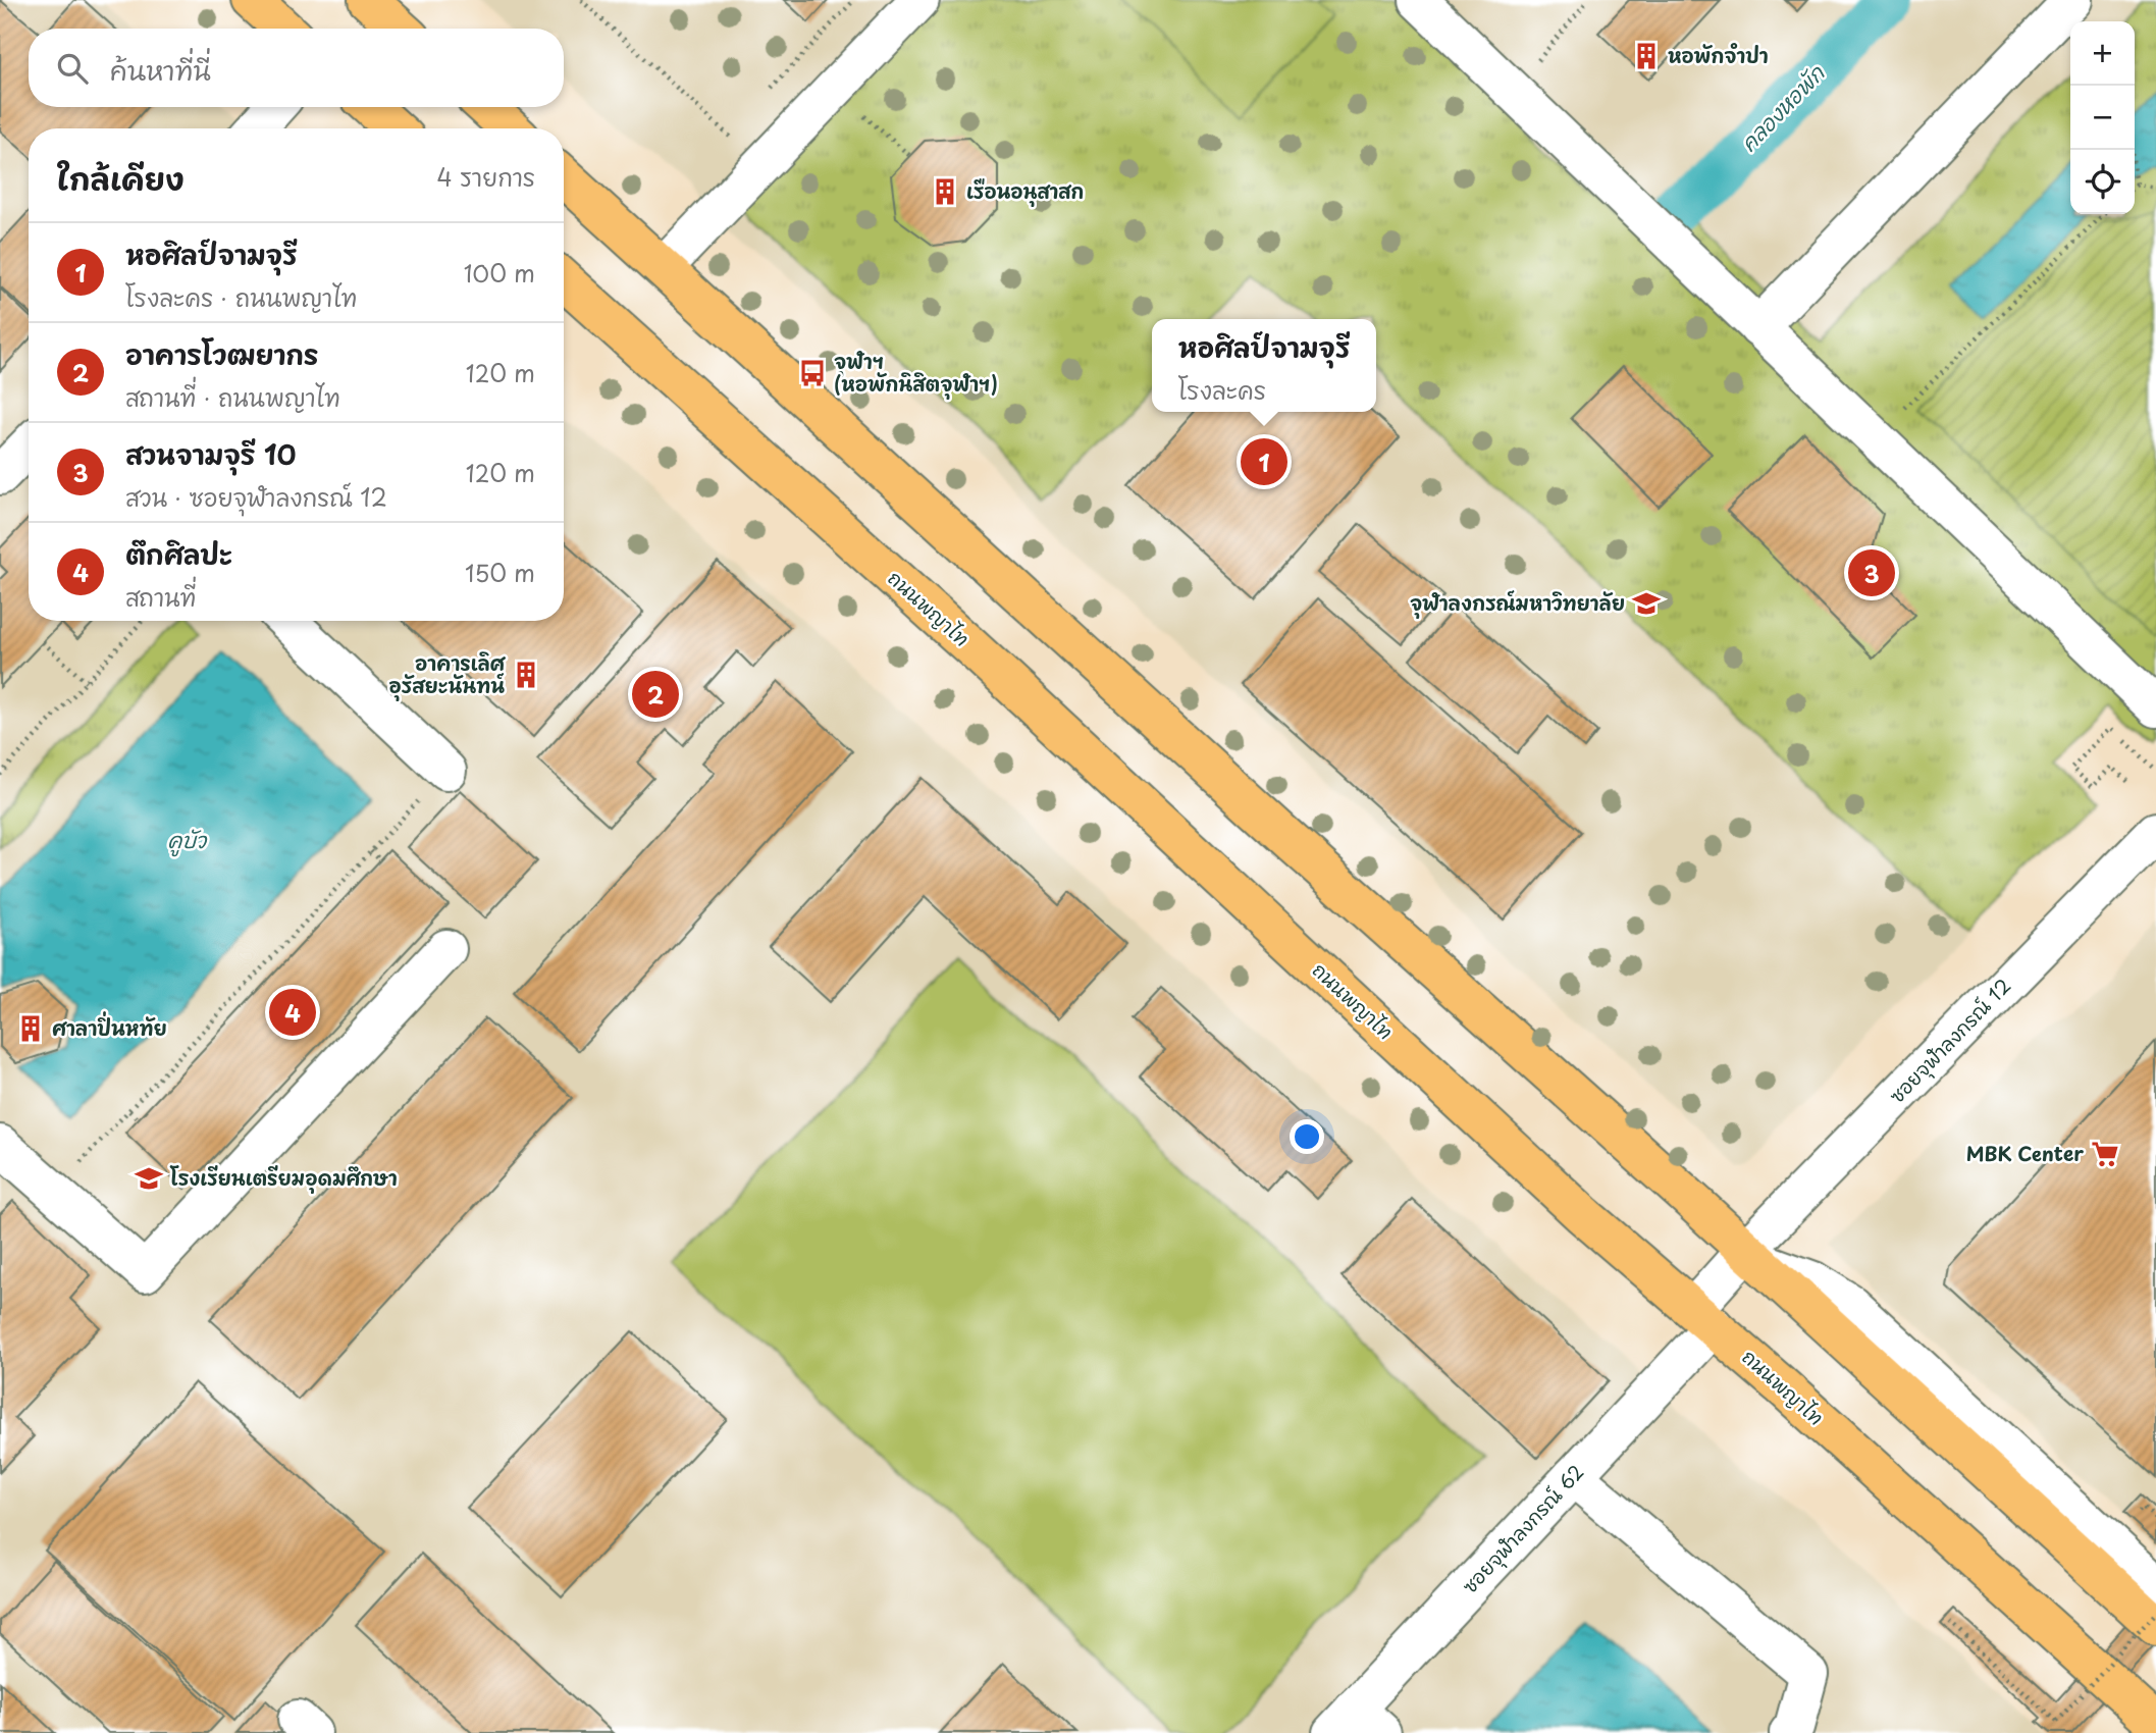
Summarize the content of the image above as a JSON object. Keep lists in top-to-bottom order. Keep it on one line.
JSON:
{"streets":{"main road":["ถนนพญาไท"],"street":["ซอยจุฬาลงกรณ์ 12","ซอยจุฬาลงกรณ์ 62"]},"crossings":[["ถนนพญาไท","ซอยจุฬาลงกรณ์ 12"],["ถนนพญาไท","ซอยจุฬาลงกรณ์ 62"],["ซอยจุฬาลงกรณ์ 12","ซอยจุฬาลงกรณ์ 62"]],"water":["คลองหอพัก","คูบัว"],"places":{"building":["หอพักจำปา","เรือนอนุสาสก","อาคารเลิศ อุรัสยะนันทน์","ศาลาปิ่นหทัย"],"bus stop":["จุฬาฯ (หอพักนิสิตจุฬาฯ)"],"school or university":["จุฬาลงกรณ์มหาวิทยาลัย","โรงเรียนเตรียมอุดมศึกษา"],"supermarket":["MBK Center"]},"page":{"map_buttons":["+","−"],"search":"ค้นหาที่นี่","heading":["ใกล้เคียง","4 รายการ"],"list":[{"mark":"1","name":"หอศิลป์จามจุรี","note":"โรงละคร · ถนนพญาไท","value":"100 m"},{"mark":"2","name":"อาคารโวฒยากร","note":"สถานที่ · ถนนพญาไท","value":"120 m"},{"mark":"3","name":"สวนจามจุรี 10","note":"สวน · ซอยจุฬาลงกรณ์ 12","value":"120 m"},{"mark":"4","name":"ตึกศิลปะ","note":"สถานที่","value":"150 m"}],"popup":["หอศิลป์จามจุรี","โรงละคร"],"pins":["1","3","2","4"]}}
